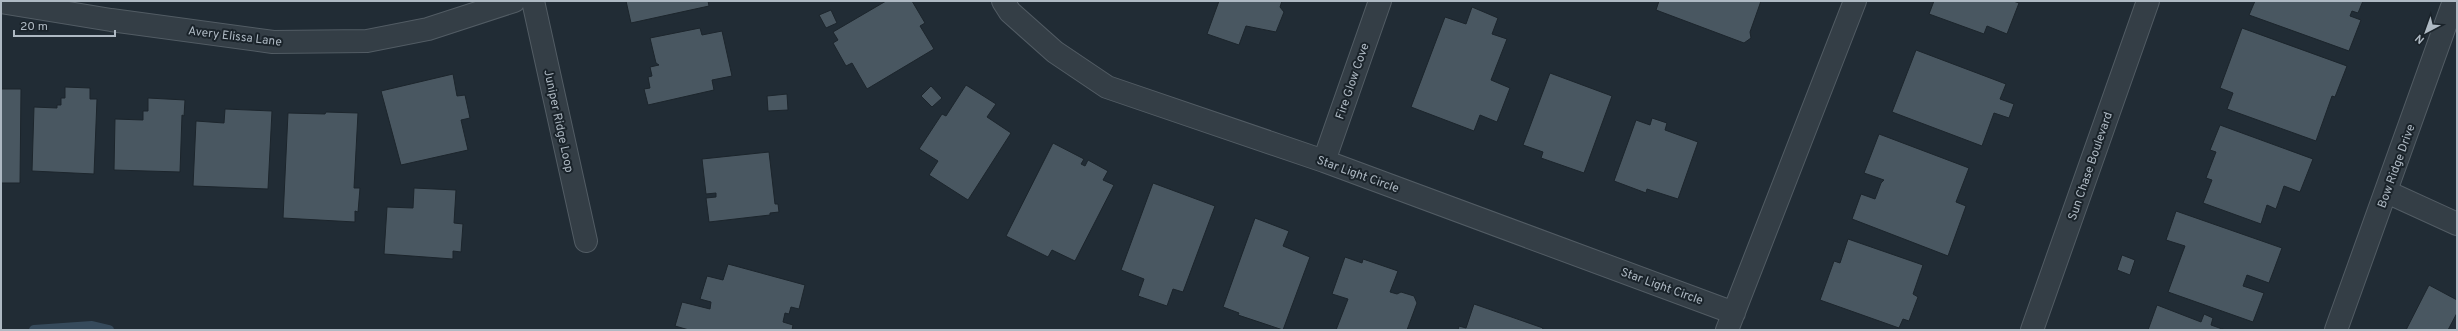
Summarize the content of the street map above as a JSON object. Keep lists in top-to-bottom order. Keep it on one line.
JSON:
{"streets":{"street":["Avery Elissa Lane","Fire Glow Cove","Juniper Ridge Loop","Sun Chase Boulevard","Bow Ridge Drive","Star Light Circle"]},"crossings":[["Fire Glow Cove","Star Light Circle"]],"scale_bar":"20 m","north":"bottom left"}
